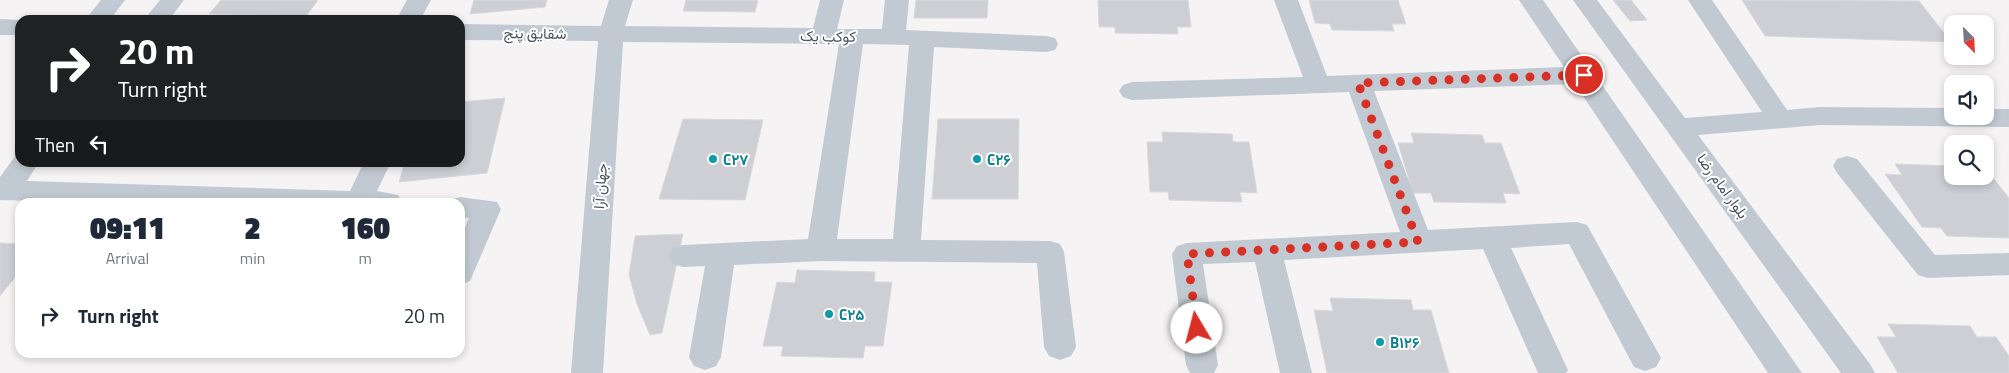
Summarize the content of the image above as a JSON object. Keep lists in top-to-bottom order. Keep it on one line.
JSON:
{"streets":{"street":["شقایق پنج","کوکب یک","جهان آرا","بلوار امام رضا"]},"crossings":[["شقایق پنج","کوکب یک"],["شقایق پنج","جهان آرا"],["کوکب یک","جهان آرا"]],"places":["C۲۷","C۲۶","C۲۵","B۱۲۶"],"north":"bottom right","page":{"turn":["20 m","Turn right"],"then":"Then","eta":["09:11","Arrival","2","min","160","m"],"list":[{"name":"Turn right","value":"20 m"}]}}
